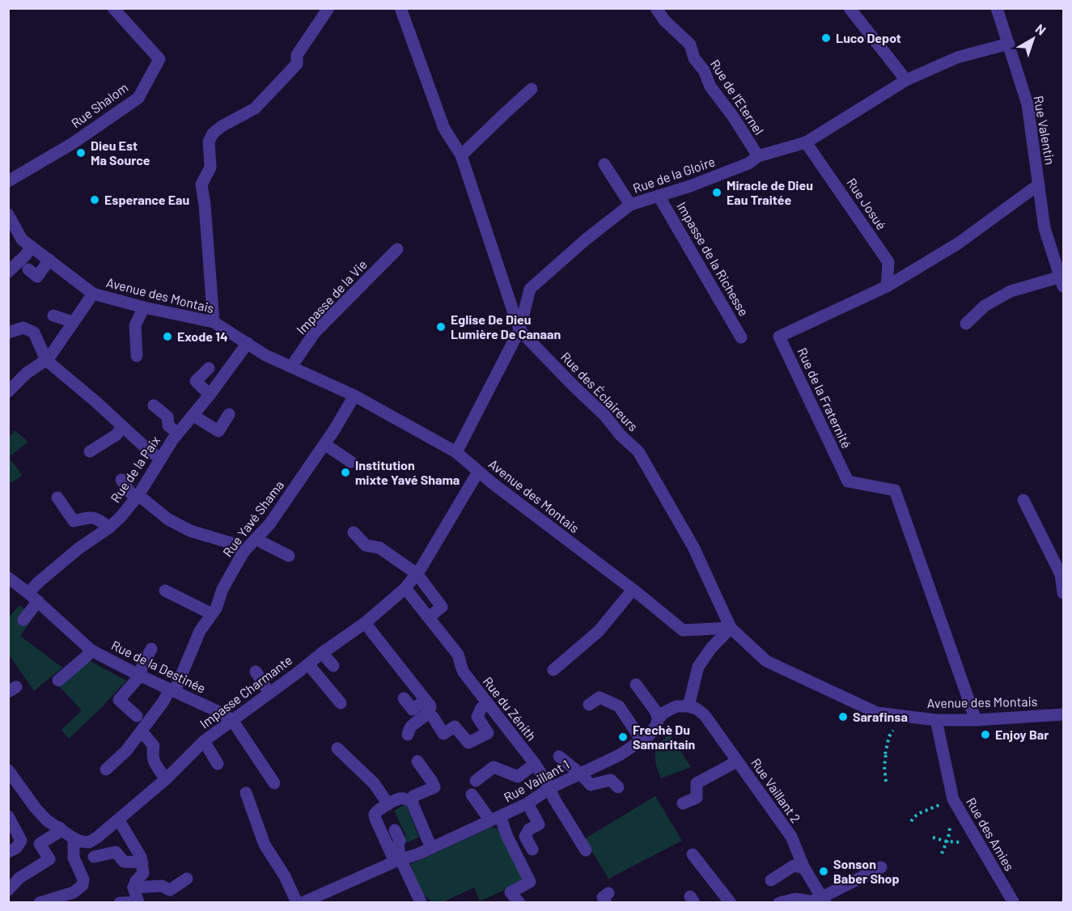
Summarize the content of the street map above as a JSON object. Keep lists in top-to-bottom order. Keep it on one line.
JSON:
{"streets":{"street":["Rue de l'Eternel","Rue Shalom","Rue Valentin","Rue de la Gloire","Rue Josué","Impasse de la Richesse","Avenue des Montais","Impasse de la Vie","Rue des Éclaireurs","Rue de la Fraternité","Rue de la Paix","Rue Yavé Shama","Rue de la Destinée","Impasse Charmante","Rue du Zénith","Rue Vaillant 1","Rue Vaillant 2","Rue des Amies"]},"crossings":[["Rue de l'Eternel","Rue de la Gloire"],["Rue Valentin","Rue de la Gloire"],["Rue Valentin","Rue de la Fraternité"],["Rue de la Gloire","Rue Josué"],["Rue de la Gloire","Impasse de la Richesse"],["Rue de la Gloire","Avenue des Montais"],["Rue de la Gloire","Rue des Éclaireurs"],["Rue Josué","Rue de la Fraternité"],["Avenue des Montais","Impasse de la Vie"],["Avenue des Montais","Rue des Éclaireurs"],["Avenue des Montais","Rue de la Fraternité"],["Avenue des Montais","Rue de la Paix"],["Avenue des Montais","Rue Yavé Shama"],["Avenue des Montais","Impasse Charmante"],["Avenue des Montais","Rue des Amies"],["Rue de la Paix","Rue de la Destinée"],["Rue Yavé Shama","Rue de la Destinée"],["Rue de la Destinée","Impasse Charmante"],["Impasse Charmante","Rue du Zénith"],["Rue du Zénith","Rue Vaillant 1"],["Rue Vaillant 1","Rue Vaillant 2"]],"places":["Luco Depot","Dieu Est Ma Source","Miracle de Dieu Eau Traitée","Esperance Eau","Eglise De Dieu Lumière De Canaan","Exode 14","Institution mixte Yavé Shama","Sarafinsa","Enjoy Bar","Frechè Du Samaritain","Sonson Baber Shop"],"north":"top right"}
